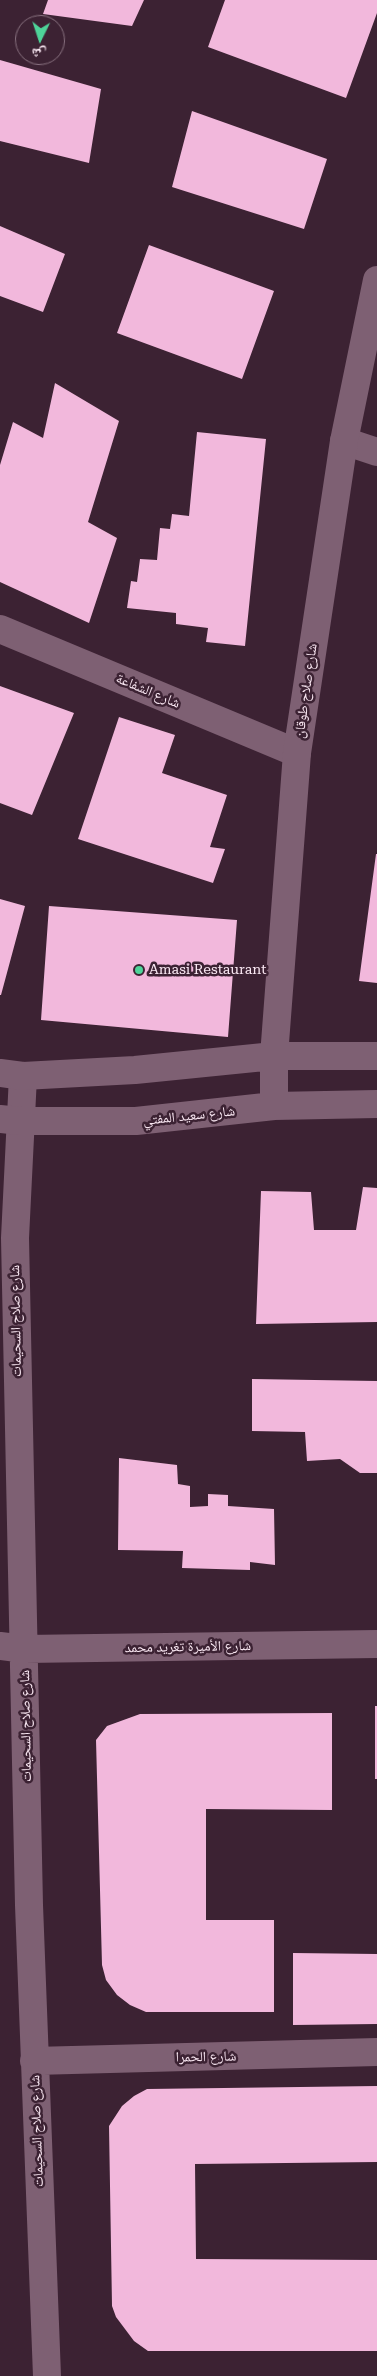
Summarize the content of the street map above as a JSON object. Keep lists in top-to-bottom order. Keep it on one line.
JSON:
{"streets":{"street":["شارع الشفاعة","شارع صلاح طوقان","شارع سعيد المفتي","شارع صلاح السحيمات","شارع الأميرة تغريد محمد","شارع الحمرا"]},"crossings":[["شارع الشفاعة","شارع صلاح طوقان"],["شارع صلاح طوقان","شارع سعيد المفتي"],["شارع سعيد المفتي","شارع صلاح السحيمات"],["شارع صلاح السحيمات","شارع الأميرة تغريد محمد"],["شارع صلاح السحيمات","شارع الحمرا"]],"places":["Amasi Restaurant"],"north":"bottom"}
